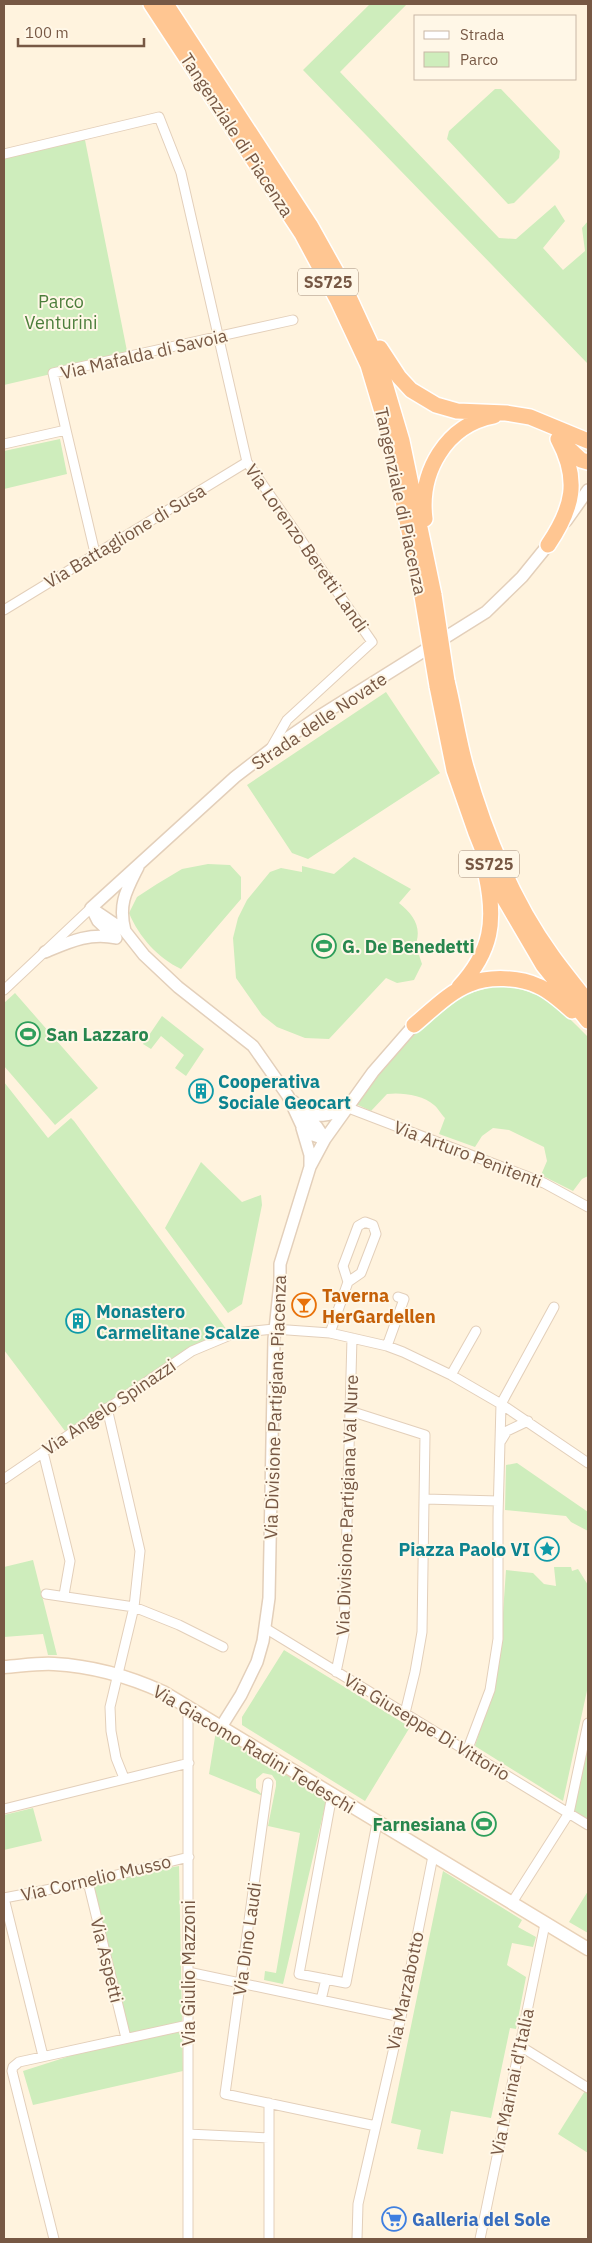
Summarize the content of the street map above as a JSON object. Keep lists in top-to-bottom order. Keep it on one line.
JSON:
{"streets":{"highway":["Tangenziale di Piacenza","SS725"],"main road":["Via Giacomo Radini Tedeschi"],"street":["Via Mafalda di Savoia","Via Battaglione di Susa","Via Lorenzo Beretti Landi","Strada delle Novate","Via Arturo Penitenti","Via Angelo Spinazzi","Via Divisione Partigiana Piacenza","Via Divisione Partigiana Val Nure","Via Giuseppe Di Vittorio","Via Cornelio Musso","Via Dino Laudi","Via Aspetti","Via Giulio Mazzoni","Via Marzabotto","Via Marinai d'Italia"]},"crossings":[["Via Mafalda di Savoia","Via Lorenzo Beretti Landi"],["Via Battaglione di Susa","Via Lorenzo Beretti Landi"],["Via Lorenzo Beretti Landi","Strada delle Novate"],["Via Arturo Penitenti","Via Divisione Partigiana Piacenza"],["Via Angelo Spinazzi","Via Divisione Partigiana Piacenza"],["Via Angelo Spinazzi","Via Divisione Partigiana Val Nure"],["Via Divisione Partigiana Piacenza","Via Giuseppe Di Vittorio"],["Via Divisione Partigiana Piacenza","Via Giacomo Radini Tedeschi"],["Via Divisione Partigiana Val Nure","Via Giuseppe Di Vittorio"],["Via Giacomo Radini Tedeschi","Via Giulio Mazzoni"],["Via Giacomo Radini Tedeschi","Via Marzabotto"],["Via Giacomo Radini Tedeschi","Via Marinai d'Italia"],["Via Cornelio Musso","Via Aspetti"],["Via Cornelio Musso","Via Giulio Mazzoni"]],"parks":["Parco Venturini"],"places":{"sports":["G. De Benedetti","San Lazzaro","Farnesiana"],"building":["Cooperativa Sociale Geocart","Monastero Carmelitane Scalze"],"bar":["Taverna HerGardellen"],"place":["Piazza Paolo VI"],"supermarket":["Galleria del Sole"]},"legend":["Strada","Parco"],"scale_bar":"100 m"}
